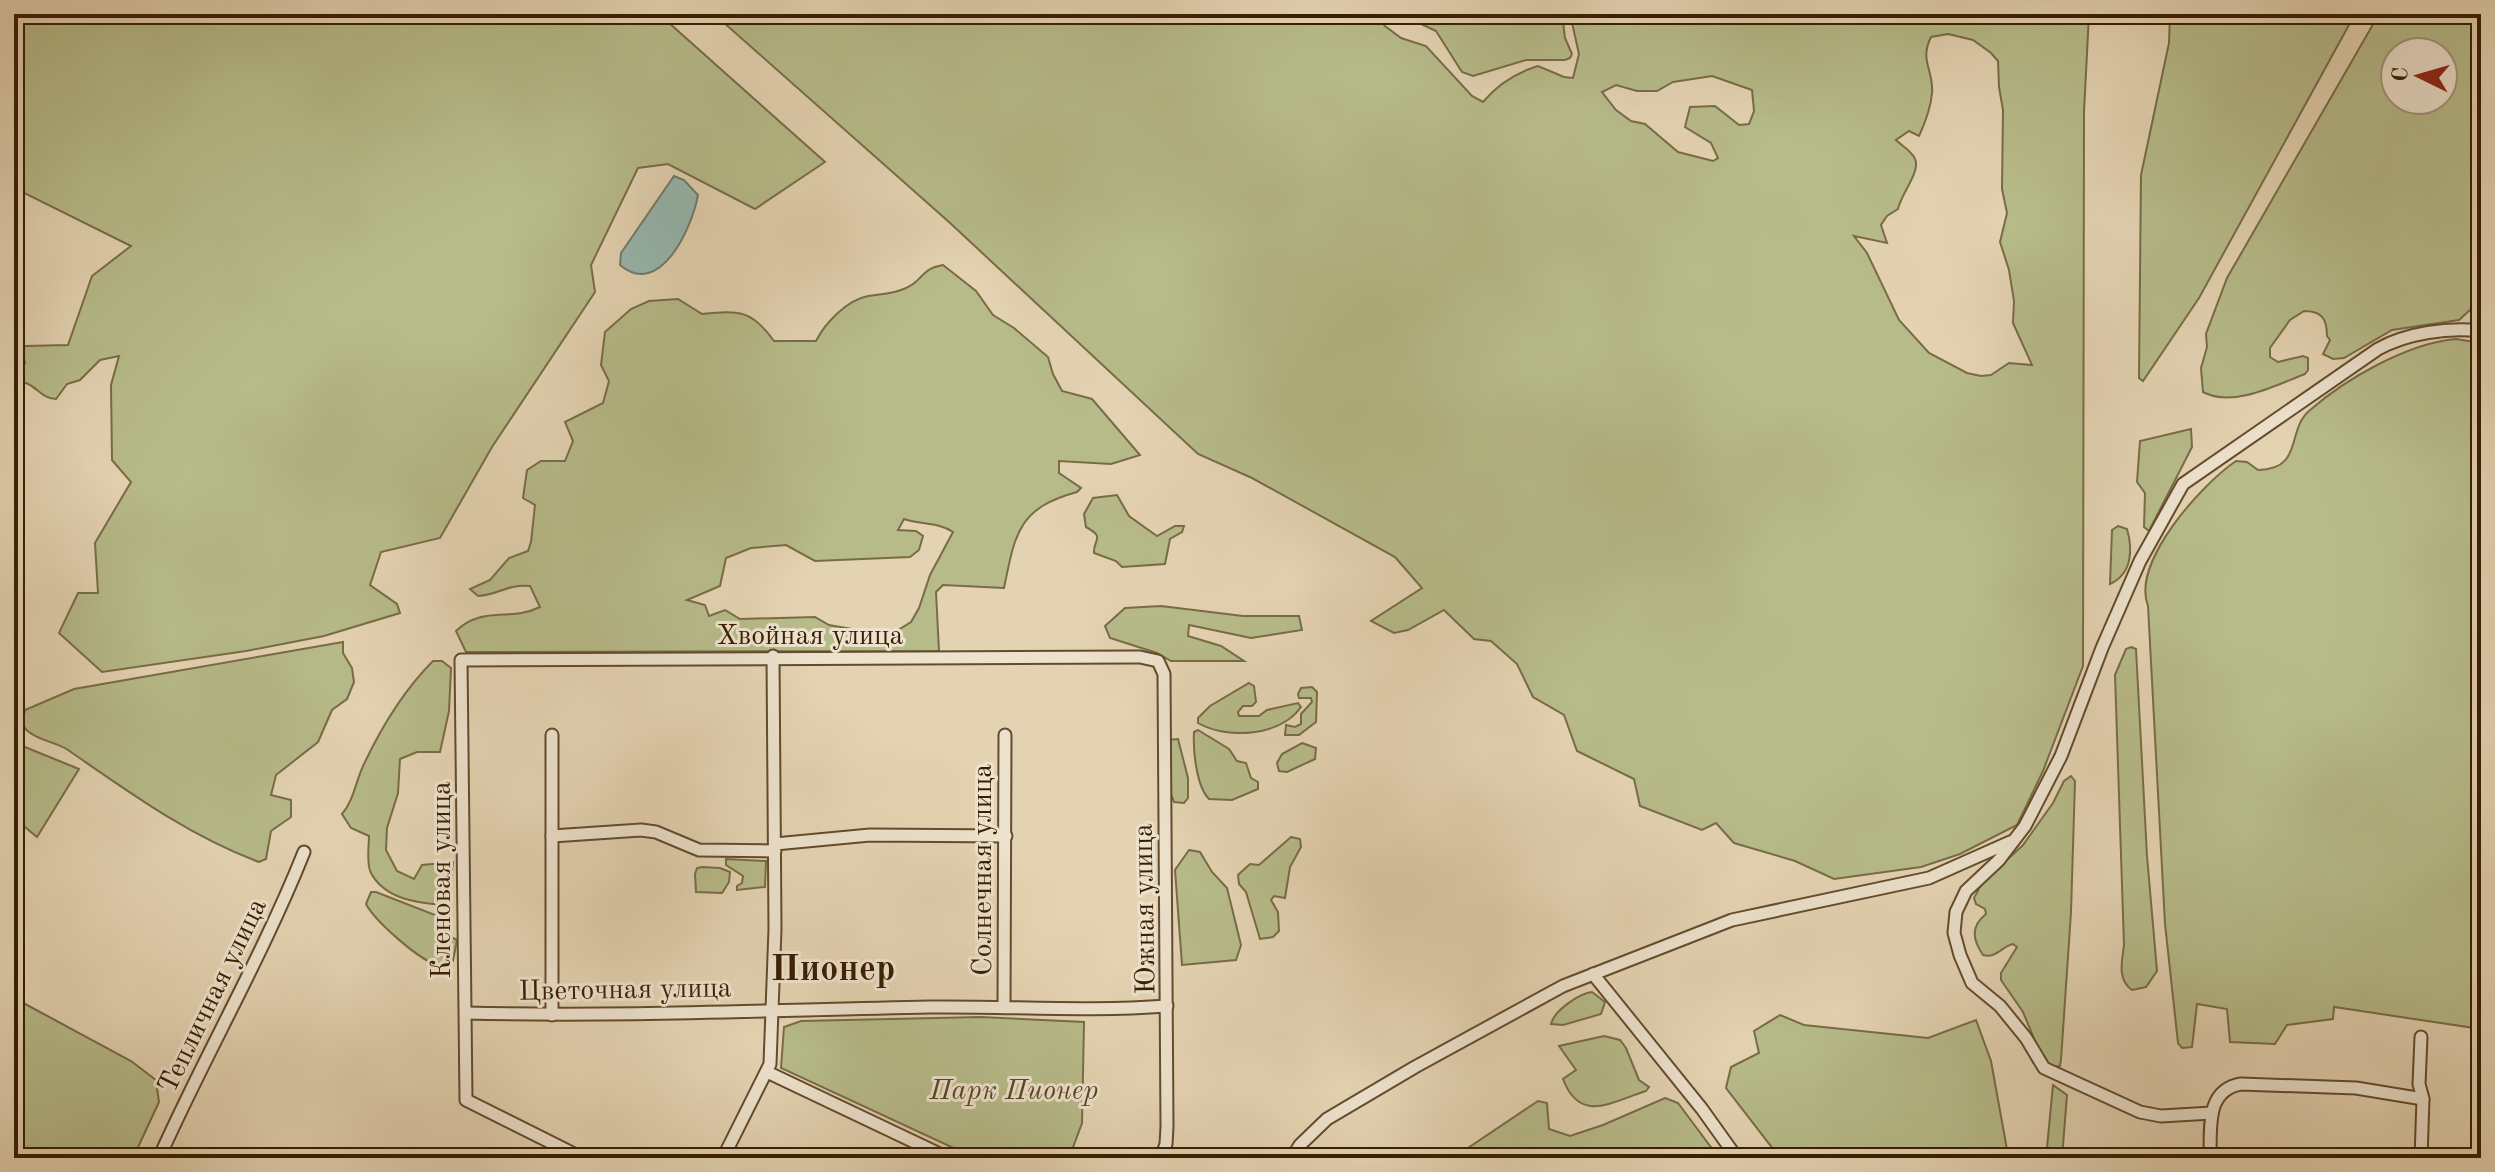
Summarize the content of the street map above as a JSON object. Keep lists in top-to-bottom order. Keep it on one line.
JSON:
{"streets":{"street":["Хвойная улица","Солнечная улица","Кленовая улица","Южная улица","Цветочная улица","Тепличная улица"]},"crossings":[["Хвойная улица","Кленовая улица"],["Хвойная улица","Южная улица"],["Солнечная улица","Цветочная улица"],["Кленовая улица","Цветочная улица"],["Южная улица","Цветочная улица"]],"districts":["Пионер"],"parks":["Парк Пионер"],"north":"left"}
